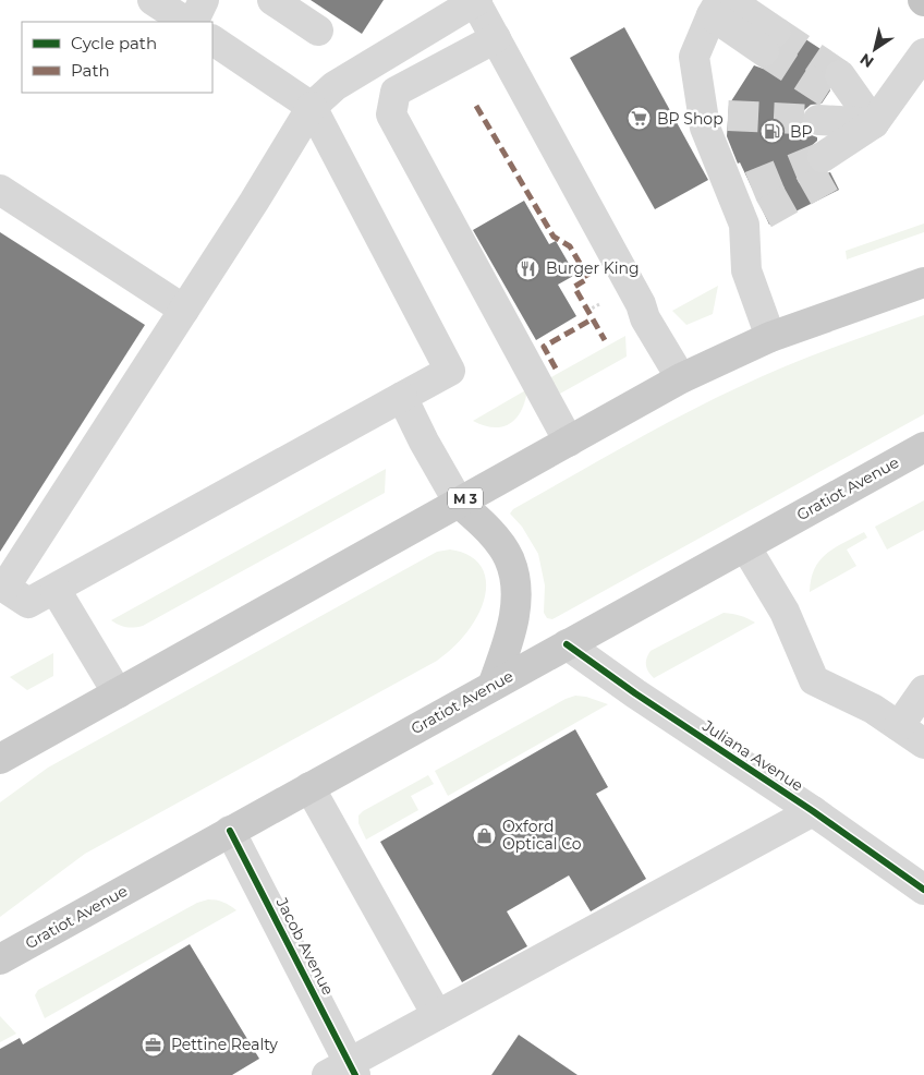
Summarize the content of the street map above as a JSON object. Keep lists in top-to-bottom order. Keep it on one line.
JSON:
{"streets":{"main road":["Gratiot Avenue","M 3"],"street":["Juliana Avenue","Jacob Avenue"]},"crossings":[["Gratiot Avenue","Juliana Avenue"],["Gratiot Avenue","Jacob Avenue"]],"places":{"supermarket":["BP Shop"],"fuel station":["BP"],"restaurant":["Burger King"],"shop":["Oxford Optical Co"],"office":["Pettine Realty"]},"legend":["Cycle path","Path"],"north":"bottom left"}
